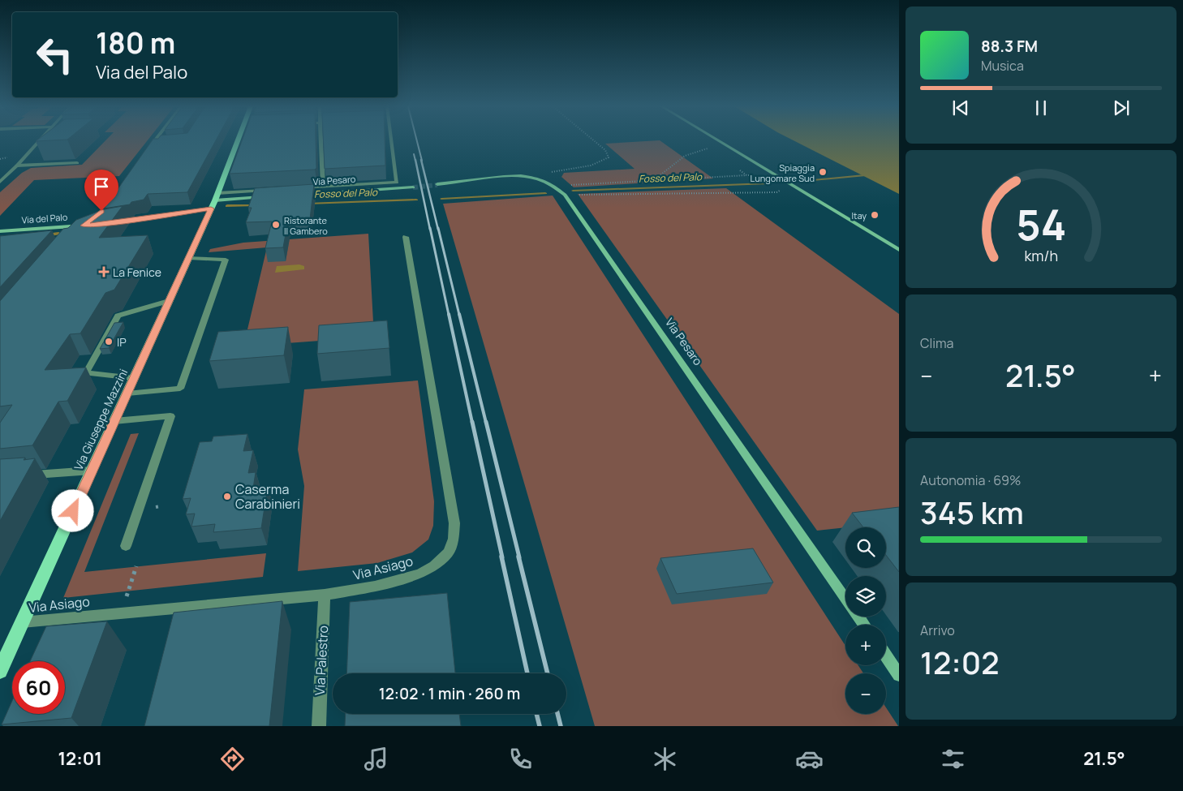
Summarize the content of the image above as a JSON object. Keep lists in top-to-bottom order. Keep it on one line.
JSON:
{"streets":{"main road":["Via Giuseppe Mazzini"],"street":["Via Pesaro","Via del Palo","Via Asiago","Via Palestro"]},"crossings":[["Via Giuseppe Mazzini","Via Asiago"],["Via Asiago","Via Palestro"]],"water":["Fosso del Palo"],"places":{"other":["Spiaggia Lungomare Sud","Itay","Ristorante Il Gambero","IP","Caserma Carabinieri"],"health":["La Fenice"]},"page":{"turn":["180 m","Via del Palo"],"song":["88.3 FM","Musica"],"tile":["Clima",["Autonomia · 69%","345 km"],["Arrivo","12:02"]],"heat":["−","21.5°","+"],"map_buttons":["+","−"],"limit":"60","trip":"12:02 · 1 min · 260 m","tabs":["12:01","21.5°"],"gauge":["54","km/h"]}}
